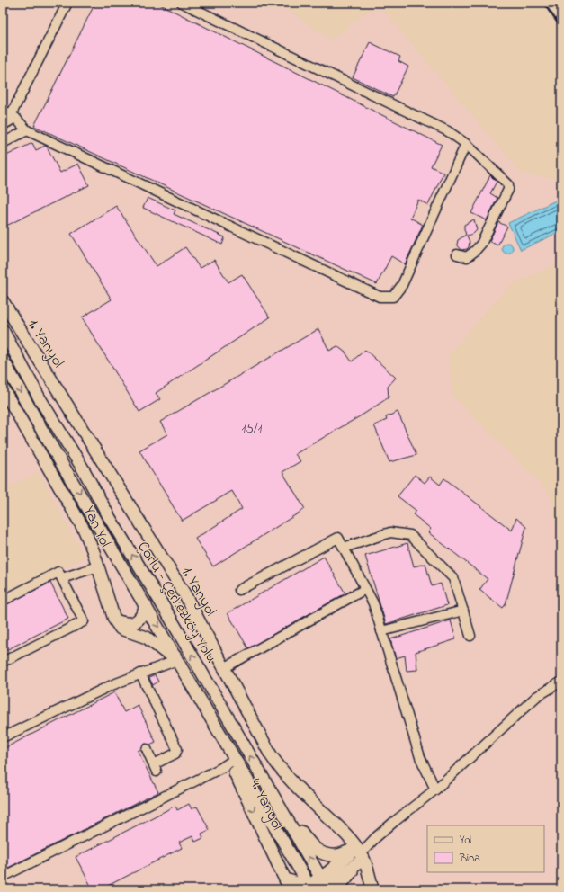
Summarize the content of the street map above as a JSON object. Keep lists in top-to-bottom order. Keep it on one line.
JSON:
{"streets":{"main road":["1. Yanyol","Yan Yol","Çorlu - Çerkezköy Yolu","4. Yanyol"]},"crossings":[["Çorlu - Çerkezköy Yolu","4. Yanyol"]],"one_way":["4. Yanyol"],"house_numbers":["15/1"],"legend":["Yol","Bina"]}
